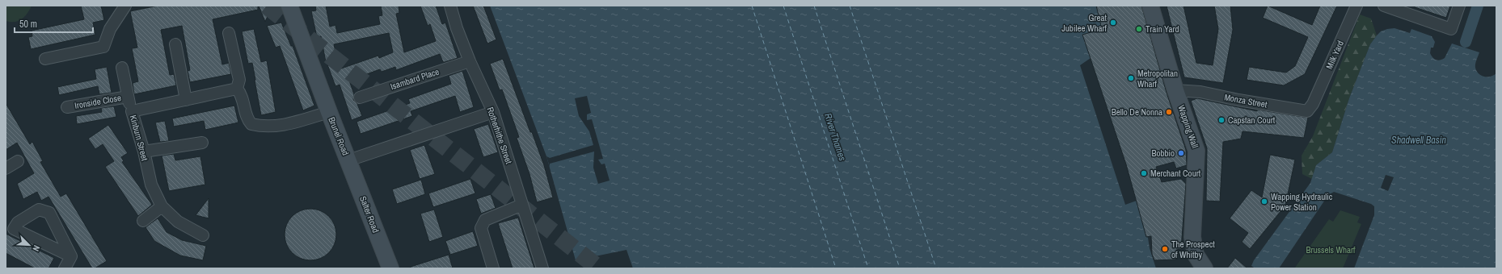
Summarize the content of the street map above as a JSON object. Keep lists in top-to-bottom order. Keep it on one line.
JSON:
{"streets":{"main road":["Wapping Wall","Brunel Road","Salter Road"],"street":["Milk Yard","Isambard Place","Monza Street","Ironside Close","Rotherhithe Street","Kinburn Street"]},"crossings":[["Milk Yard","Monza Street"],["Isambard Place","Rotherhithe Street"],["Monza Street","Wapping Wall"],["Rotherhithe Street","Brunel Road"],["Brunel Road","Salter Road"]],"water":["River Thames","Shadwell Basin"],"parks":["Brussels Wharf"],"places":["Great Jubilee Wharf","Train Yard","Metropolitan Wharf","Bello De Nonna","Capstan Court","Bobbio","Merchant Court","Wapping Hydraulic Power Station","The Prospect of Whitby"],"scale_bar":"50 m","north":"bottom right"}
